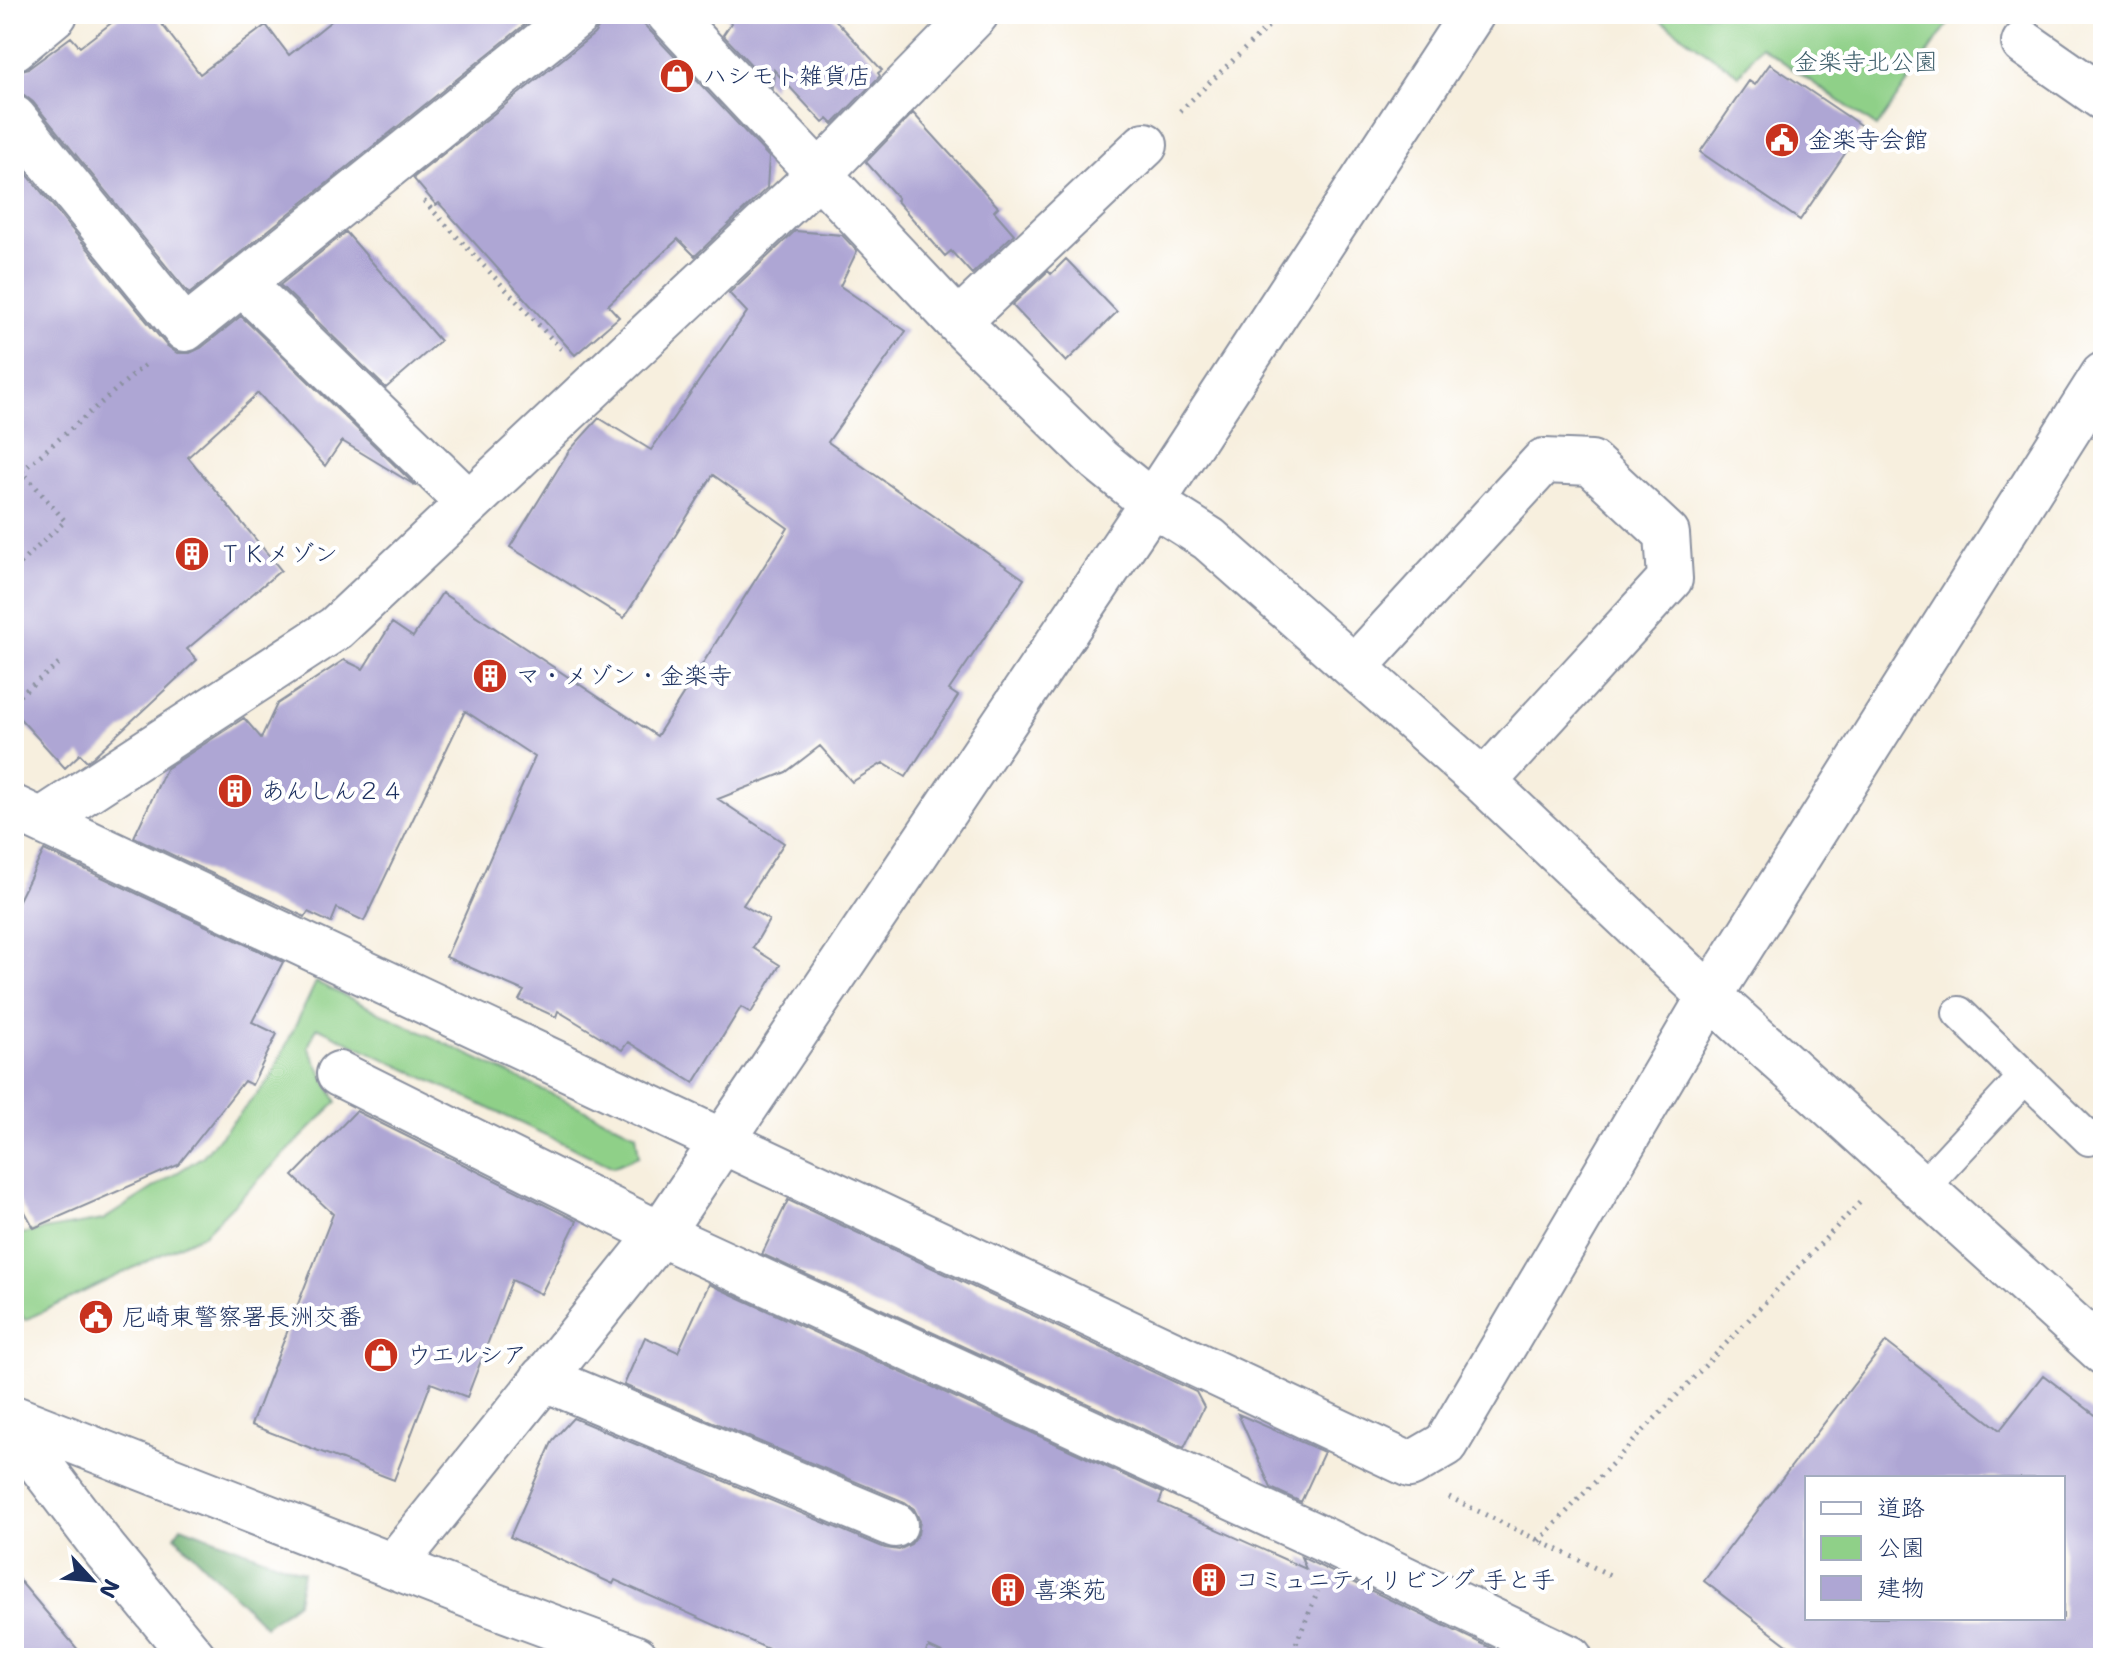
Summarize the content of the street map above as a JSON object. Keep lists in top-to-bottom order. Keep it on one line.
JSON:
{"parks":["金楽寺北公園"],"places":{"shop":["ハシモト雑貨店","ウエルシア"],"public building":["金楽寺会館","尼崎東警察署長洲交番"],"building":["ＴＫメゾン","マ・メゾン・金楽寺","あんしん２４","コミュニティリビング 手と手","喜楽苑"]},"legend":["道路","公園","建物"],"north":"bottom right"}
